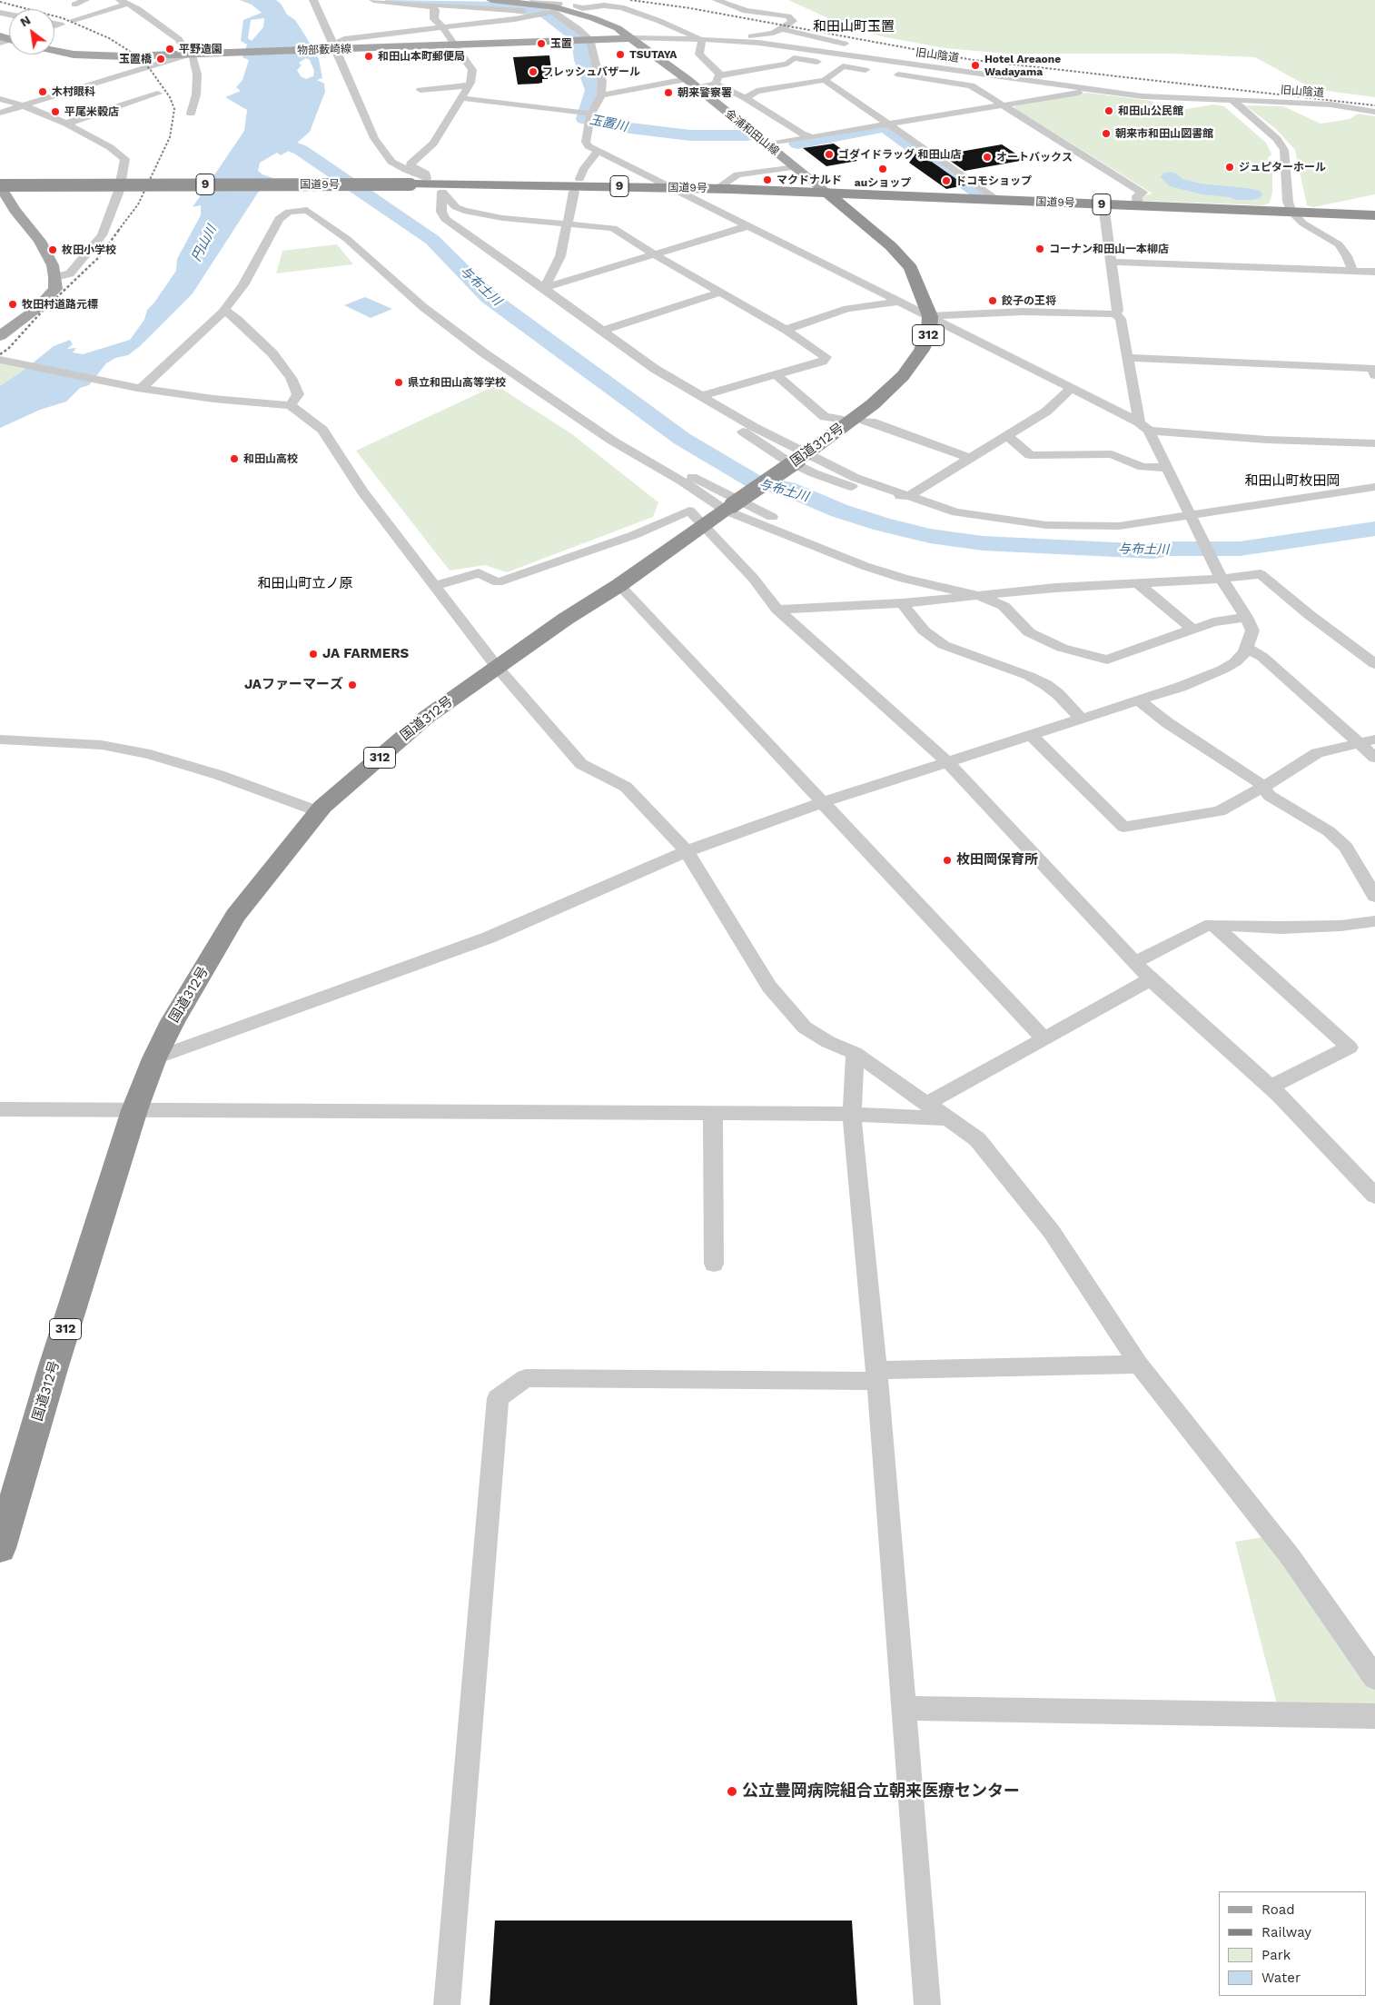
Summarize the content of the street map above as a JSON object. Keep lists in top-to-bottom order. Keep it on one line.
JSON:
{"streets":{"highway":["9","国道9号","312","国道312号"],"main road":["物部藪崎線","金浦和田山線"],"street":["旧山陰道"]},"crossings":[["物部藪崎線","旧山陰道"],["物部藪崎線","金浦和田山線"],["旧山陰道","金浦和田山線"],["金浦和田山線","国道9号"],["金浦和田山線","国道312号"],["国道9号","国道312号"]],"districts":["和田山町玉置","和田山町枚田岡","和田山町立ノ原"],"water":["玉置川","円山川","与布土川"],"places":["玉置","平野造園","TSUTAYA","和田山本町郵便局","玉置橋","Hotel Areaone Wadayama","フレッシュバザール","木村眼科","朝来警察署","和田山公民館","平尾米穀店","朝来市和田山図書館","ゴダイドラッグ 和田山店","オートバックス","ジュピターホール","auショップ","マクドナルド","ドコモショップ","コーナン和田山一本柳店","枚田小学校","餃子の王将","牧田村道路元標","県立和田山高等学校","和田山高校","JA FARMERS","JAファーマーズ","枚田岡保育所","公立豊岡病院組合立朝来医療センター"],"legend":["Road","Railway","Park","Water"],"north":"top left"}
